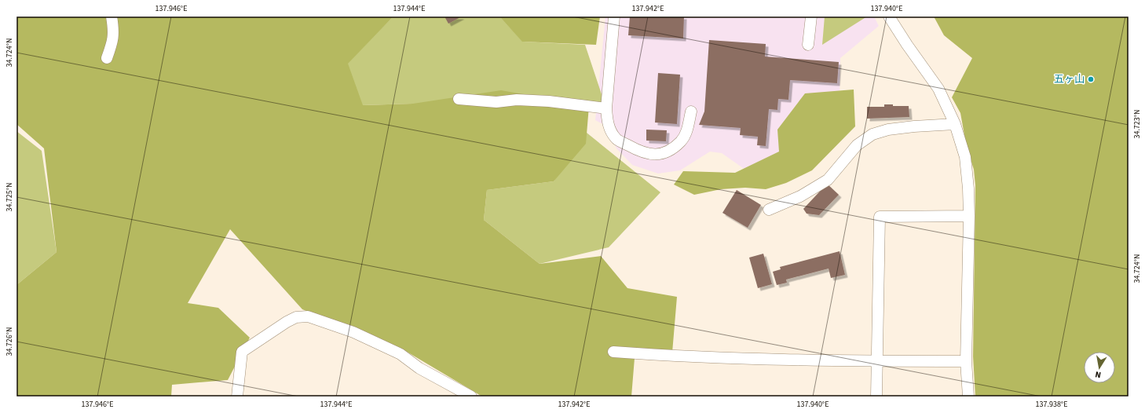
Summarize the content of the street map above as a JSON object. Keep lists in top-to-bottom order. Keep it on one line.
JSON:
{"places":["五ヶ山"],"north":"bottom","coordinates":["137.946°E","137.944°E","137.942°E","137.940°E","34.724°N","34.723°N","34.725°N","34.726°N","137.938°E"]}
